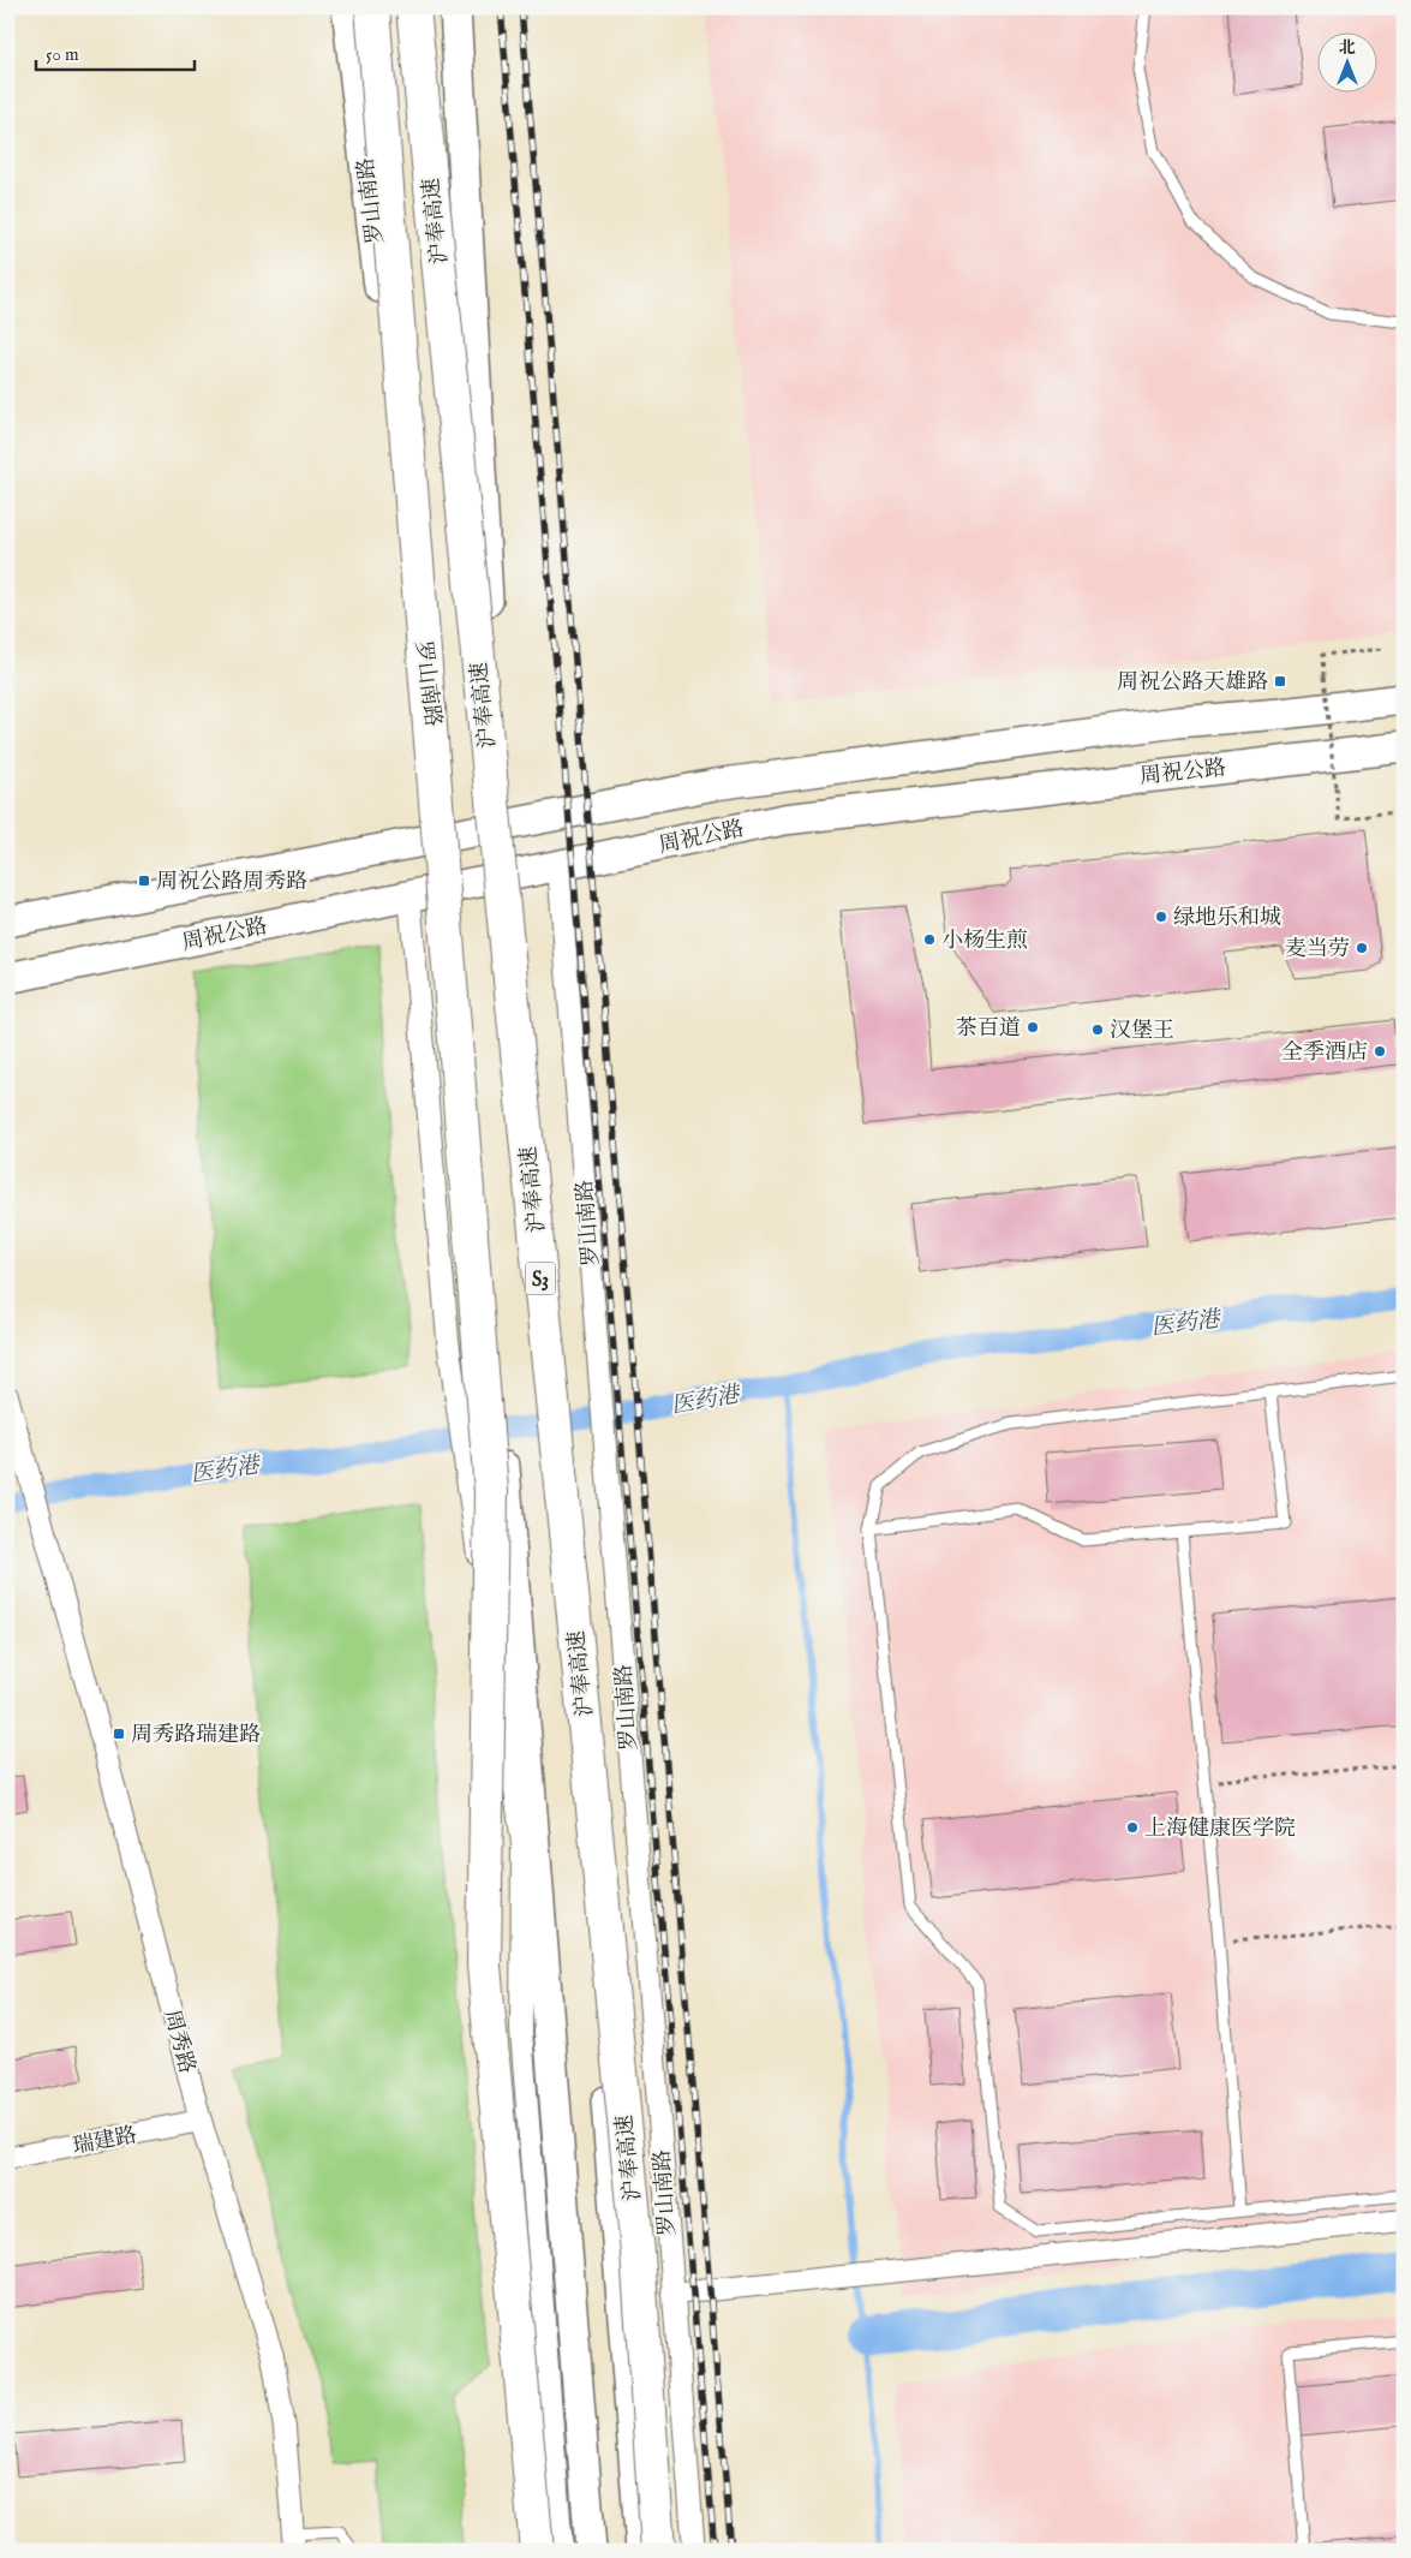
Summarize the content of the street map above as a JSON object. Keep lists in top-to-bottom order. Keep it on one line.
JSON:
{"streets":{"highway":["沪奉高速","S3"],"main road":["罗山南路","周祝公路"],"street":["周秀路","瑞建路"]},"crossings":[["罗山南路","周祝公路"],["周秀路","瑞建路"]],"water":["医药港"],"places":{"transit":["周祝公路天雄路","周祝公路周秀路","周秀路瑞建路"],"other":["绿地乐和城","小杨生煎","麦当劳","茶百道","汉堡王","全季酒店","上海健康医学院"]},"scale_bar":"50 m","north":"top"}
